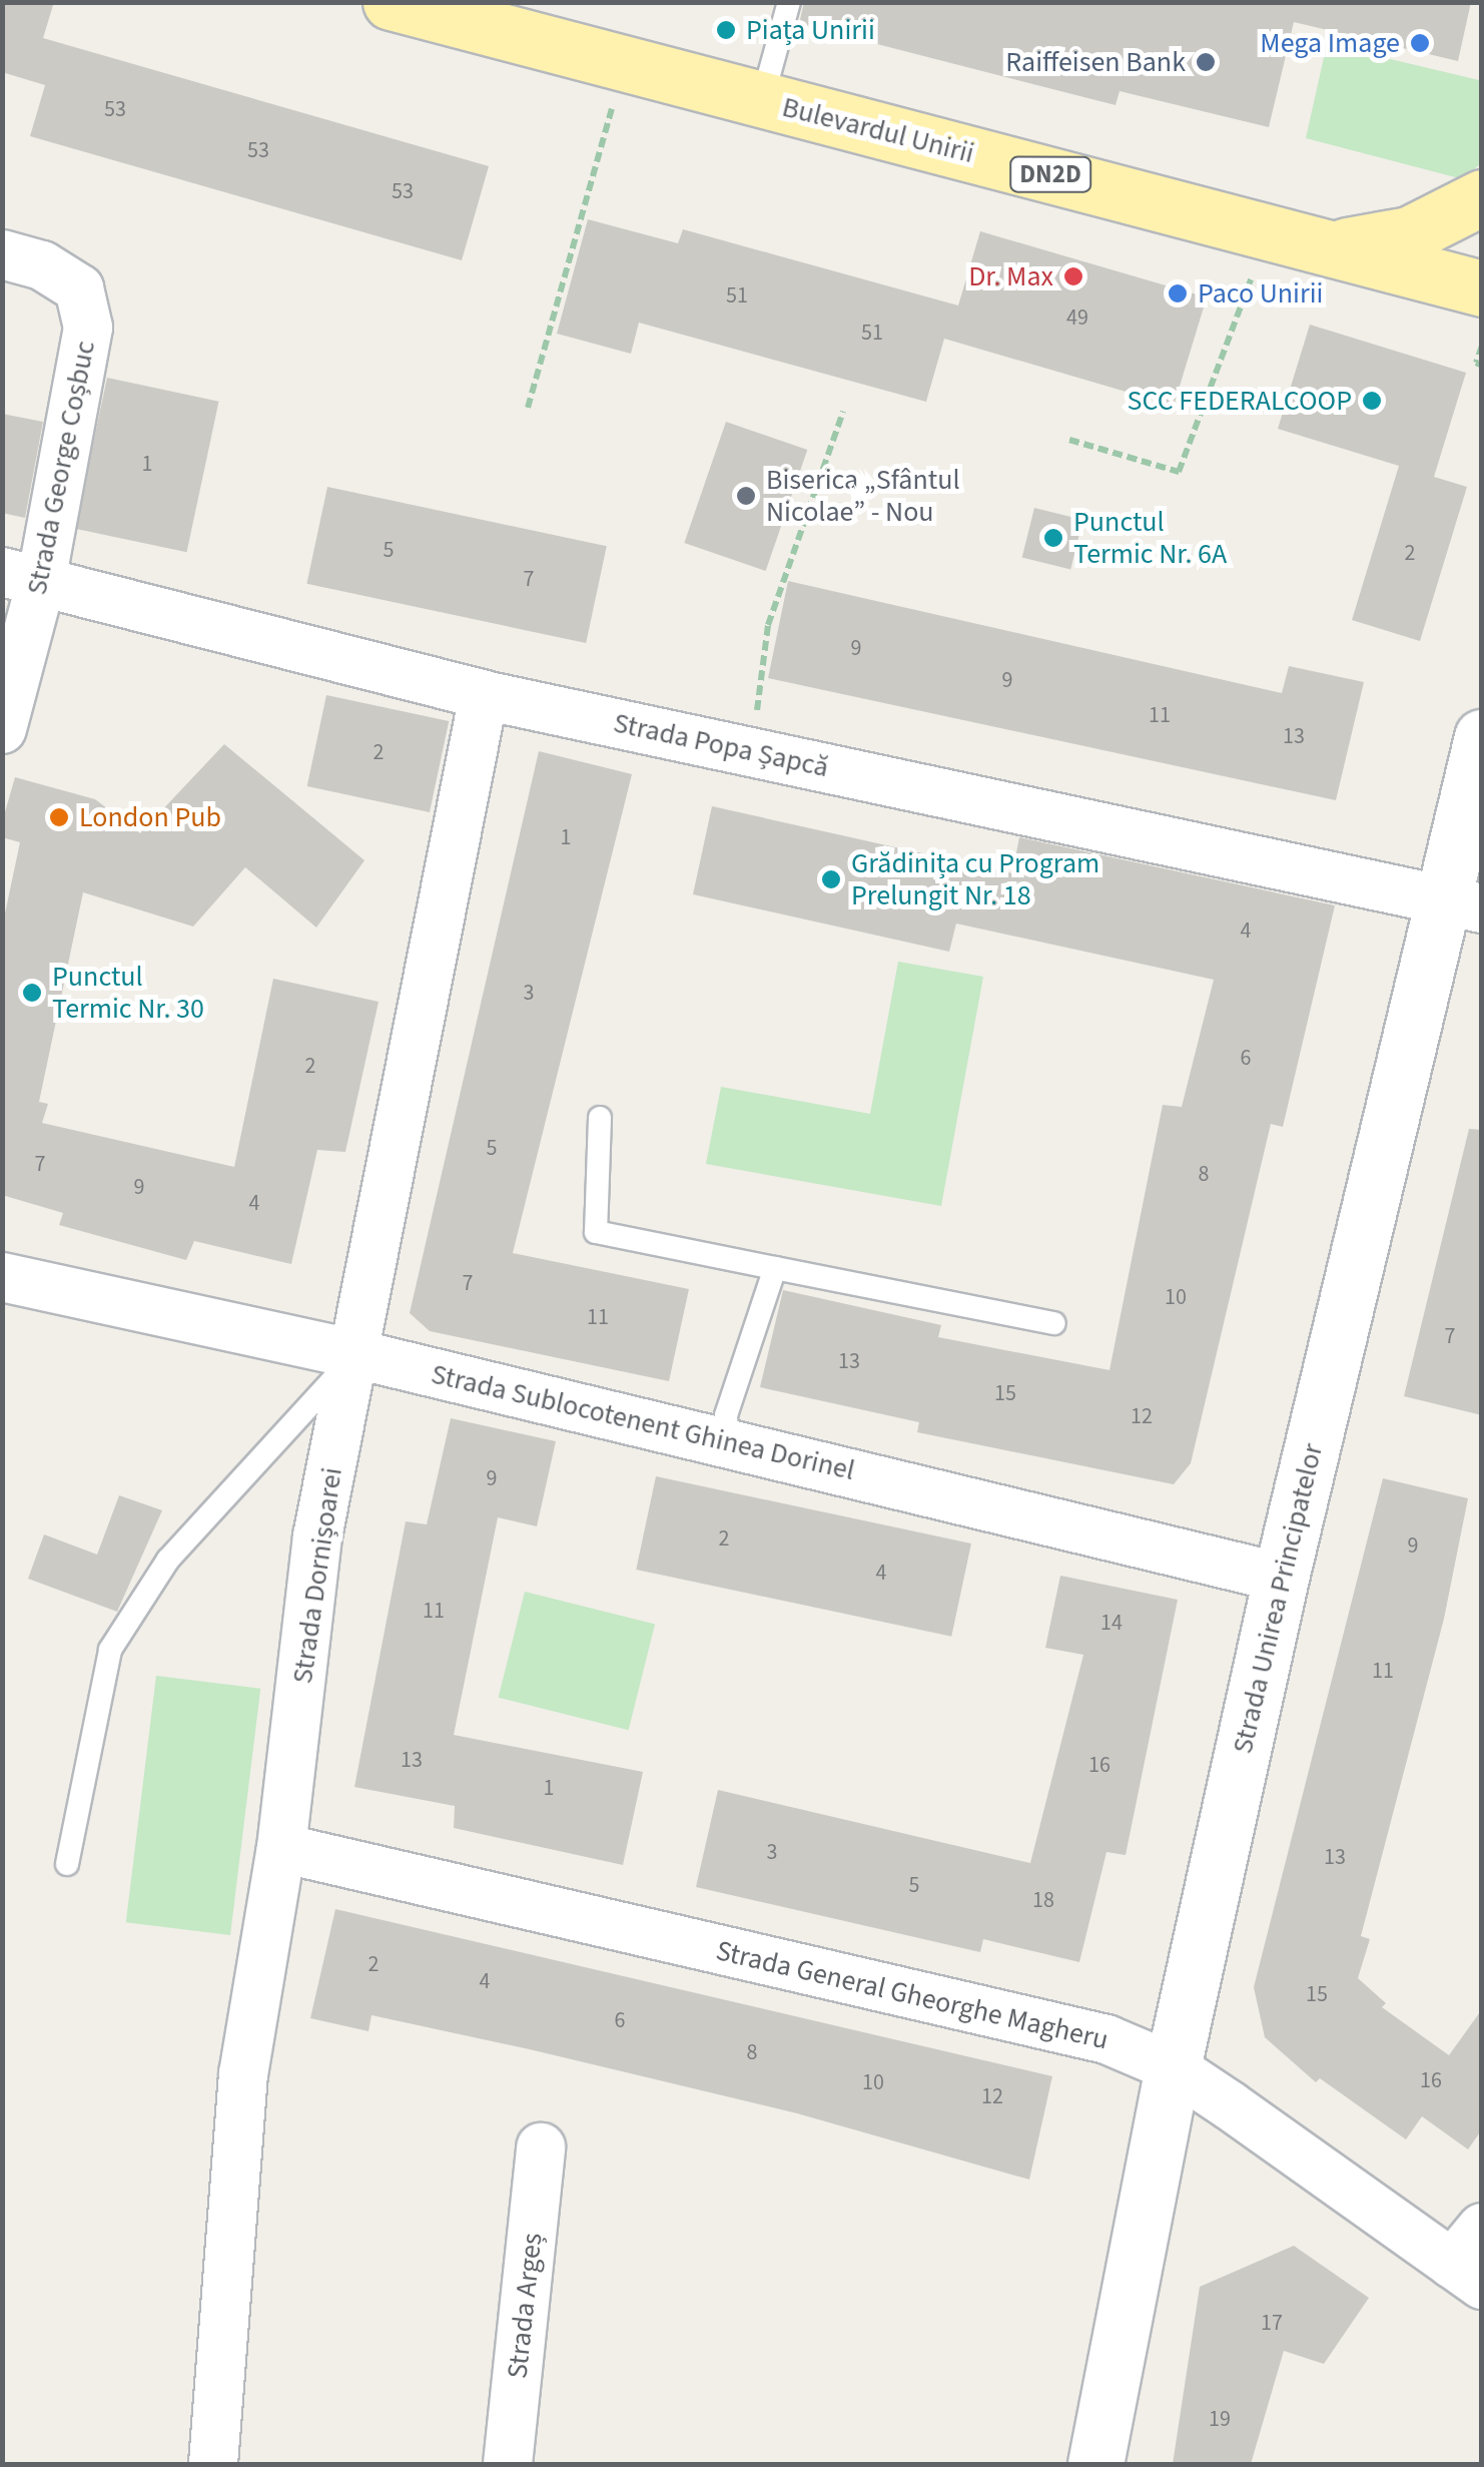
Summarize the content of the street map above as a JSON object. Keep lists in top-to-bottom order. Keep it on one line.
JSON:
{"streets":{"main road":["Bulevardul Unirii","DN2D","Strada Unirea Principatelor"],"street":["Strada George Coșbuc","Strada Popa Șapcă","Strada Sublocotenent Ghinea Dorinel","Strada Dornișoarei","Strada General Gheorghe Magheru","Strada Argeș"]},"crossings":[["Strada George Coșbuc","Strada Popa Șapcă"],["Strada Popa Șapcă","Strada Dornișoarei"],["Strada Popa Șapcă","Strada Unirea Principatelor"],["Strada Sublocotenent Ghinea Dorinel","Strada Dornișoarei"],["Strada Sublocotenent Ghinea Dorinel","Strada Unirea Principatelor"],["Strada Dornișoarei","Strada General Gheorghe Magheru"],["Strada Unirea Principatelor","Strada General Gheorghe Magheru"]],"places":["Piața Unirii","Mega Image","Raiffeisen Bank","Dr. Max","Paco Unirii","SCC FEDERALCOOP","Biserica „Sfântul Nicolae” - Nou","Punctul Termic Nr. 6A","London Pub","Grădinița cu Program Prelungit Nr. 18","Punctul Termic Nr. 30"],"house_numbers":["53","53","53","51","49","51","1","5","2","7","9","9","11","13","2","1","4","3","6","2","5","7","8","9","4","7","10","11","7","13","15","12","9","2","9","4","11","14","11","13","16","1","3","13","5","18","2","4","15","6","8","16","10","12","17","19"]}
